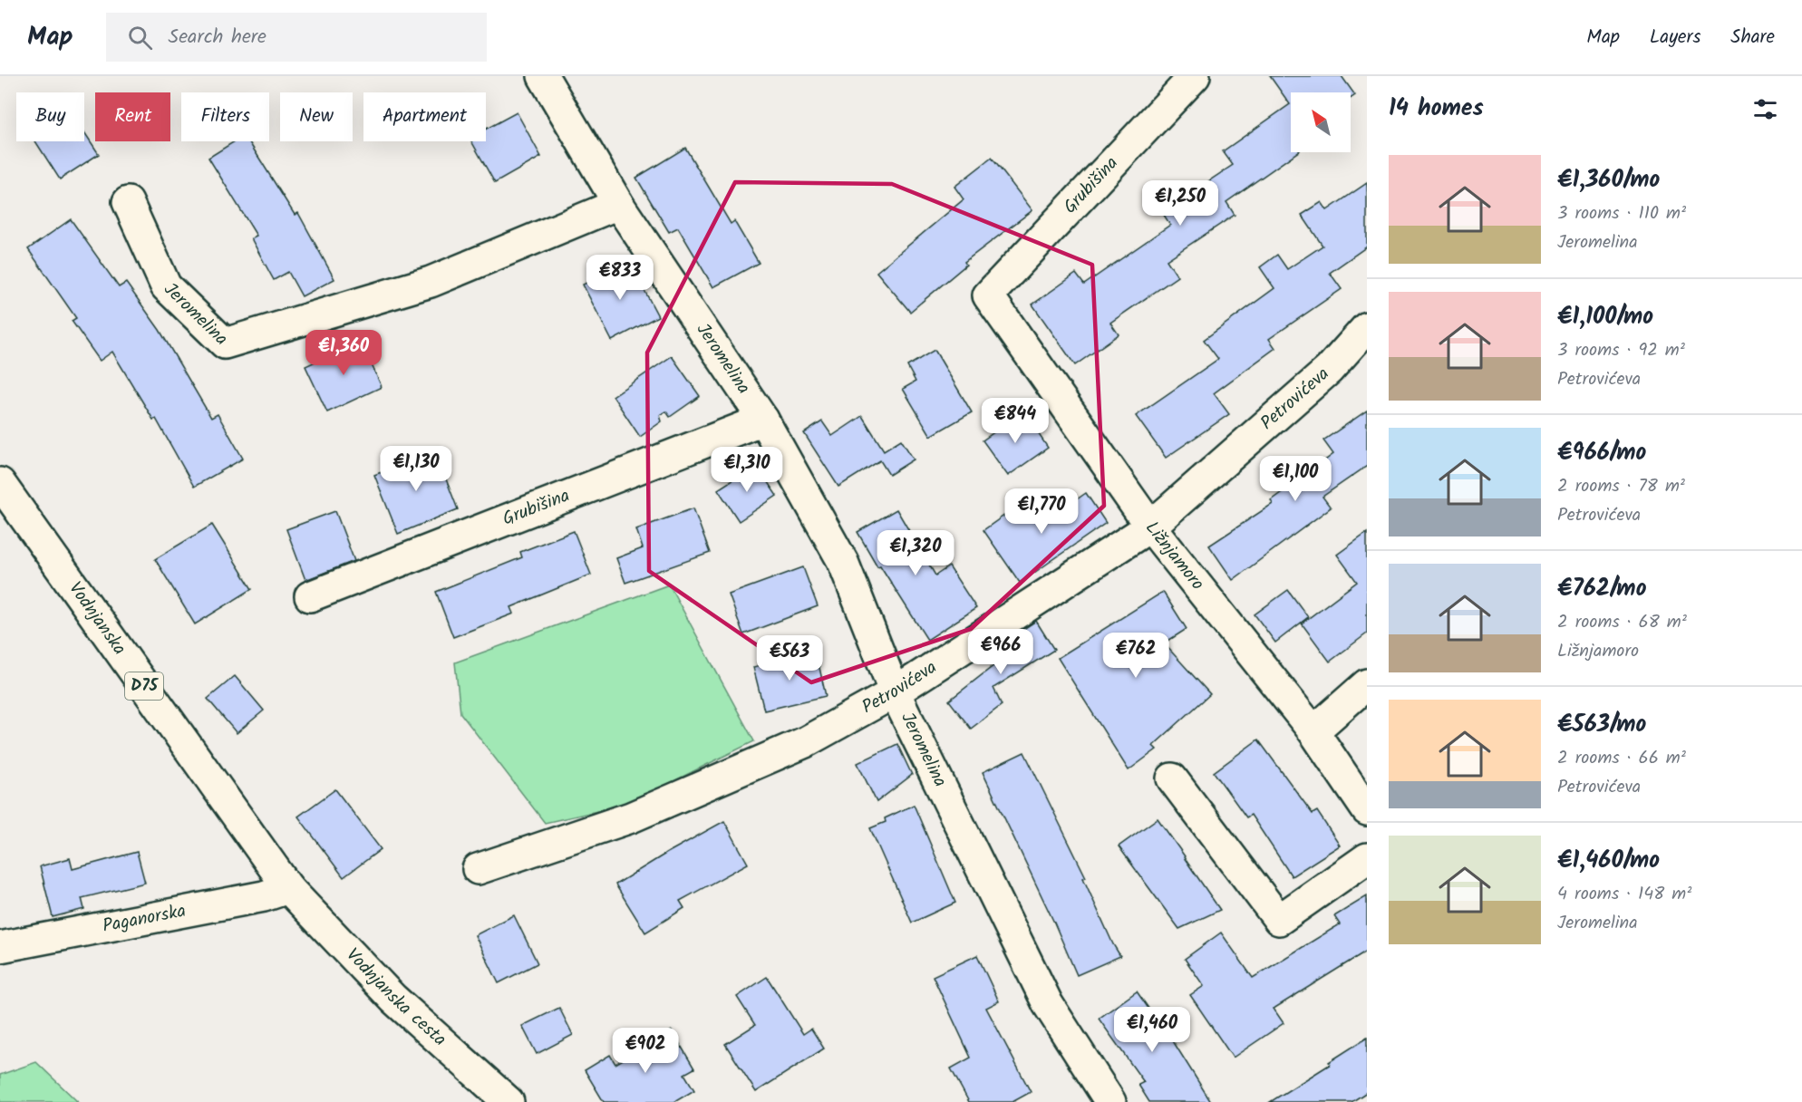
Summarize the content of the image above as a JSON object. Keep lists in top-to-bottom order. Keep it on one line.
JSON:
{"streets":{"street":["Grubišina","Jeromelina","Petrovićeva","Ližnjamoro","Vodnjanska","D75","Paganorska","Vodnjanska cesta"]},"crossings":[["Grubišina","Jeromelina"],["Grubišina","Ližnjamoro"],["Jeromelina","Petrovićeva"],["Petrovićeva","Ližnjamoro"],["Vodnjanska","Paganorska"],["Vodnjanska","Vodnjanska cesta"],["Paganorska","Vodnjanska cesta"]],"north":"top left","page":{"header":"Map","search":"Search here","nav":["Map","Layers","Share"],"heading":"14 homes","chip":["Buy","Rent","Filters","New","Apartment"],"list":[{"name":"€1,360/mo","note":"3 rooms · 110 m² · Jeromelina"},{"name":"€1,100/mo","note":"3 rooms · 92 m² · Petrovićeva"},{"name":"€966/mo","note":"2 rooms · 78 m² · Petrovićeva"},{"name":"€762/mo","note":"2 rooms · 68 m² · Ližnjamoro"},{"name":"€563/mo","note":"2 rooms · 66 m² · Petrovićeva"},{"name":"€1,460/mo","note":"4 rooms · 148 m² · Jeromelina"}],"price":["€1,250","€833","€1,360","€844","€1,130","€1,310","€1,100","€1,770","€1,320","€966","€762","€563","€1,460","€902"]}}
